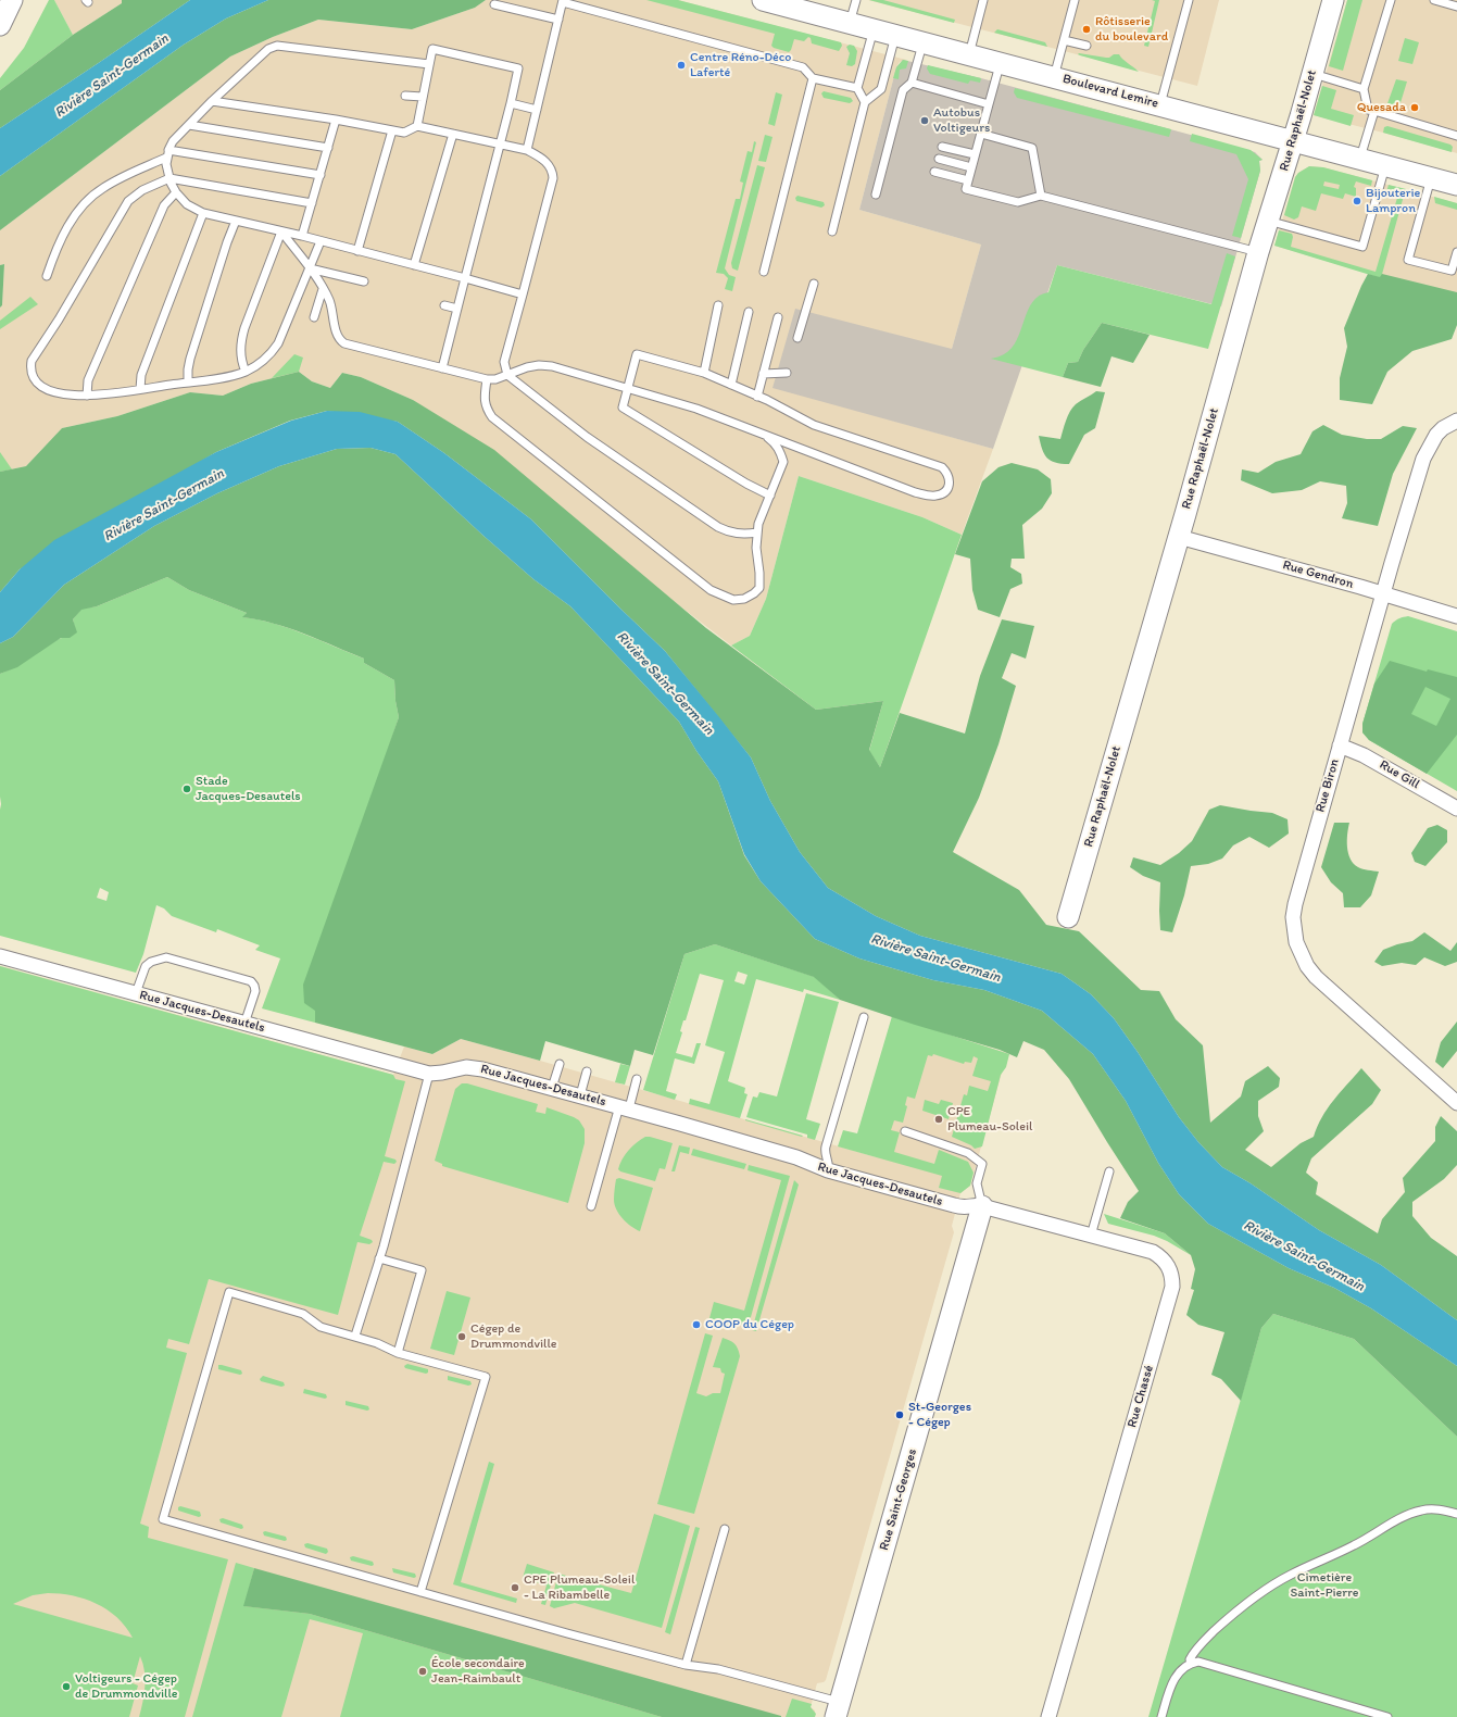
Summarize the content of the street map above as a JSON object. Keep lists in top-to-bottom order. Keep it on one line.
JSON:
{"streets":{"street":["Boulevard Lemire","Rue Raphaël-Nolet","Rue Gendron","Rue Gill","Rue Biron","Rue Jacques-Desautels","Rue Chassé","Rue Saint-Georges"]},"crossings":[["Boulevard Lemire","Rue Raphaël-Nolet"],["Rue Raphaël-Nolet","Rue Gendron"],["Rue Gendron","Rue Biron"],["Rue Gill","Rue Biron"],["Rue Jacques-Desautels","Rue Chassé"],["Rue Jacques-Desautels","Rue Saint-Georges"],["Rue Chassé","Rue Saint-Georges"]],"water":["Rivière Saint-Germain"],"parks":["Cimetière Saint-Pierre"],"places":["Rôtisserie du boulevard","Centre Réno-Déco Laferté","Quesada","Autobus Voltigeurs","Bijouterie Lampron","Stade Jacques-Desautels","CPE Plumeau-Soleil","COOP du Cégep","Cégep de Drummondville","St-Georges - Cégep","CPE Plumeau-Soleil - La Ribambelle","École secondaire Jean-Raimbault","Voltigeurs - Cégep de Drummondville"]}
